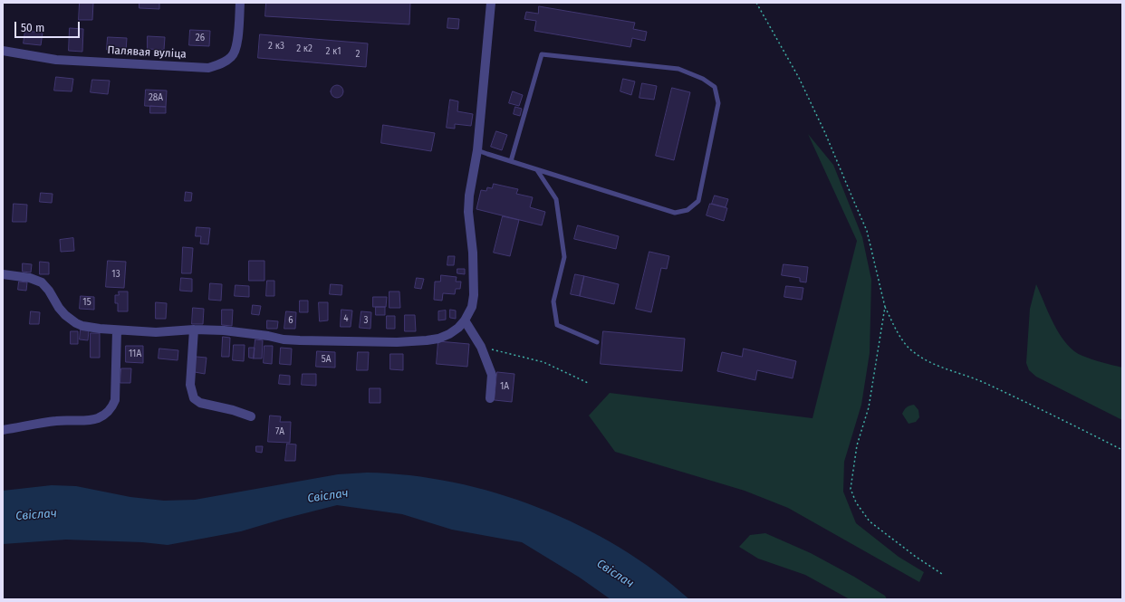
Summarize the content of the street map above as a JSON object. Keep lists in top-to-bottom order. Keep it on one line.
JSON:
{"streets":{"street":["Палявая вуліца"]},"water":["Свіслач"],"house_numbers":["26","2 к3","2 к2","2 к1","2","28А","13","15","4","6","3","11А","5А","1А","7А"],"scale_bar":"50 m"}
